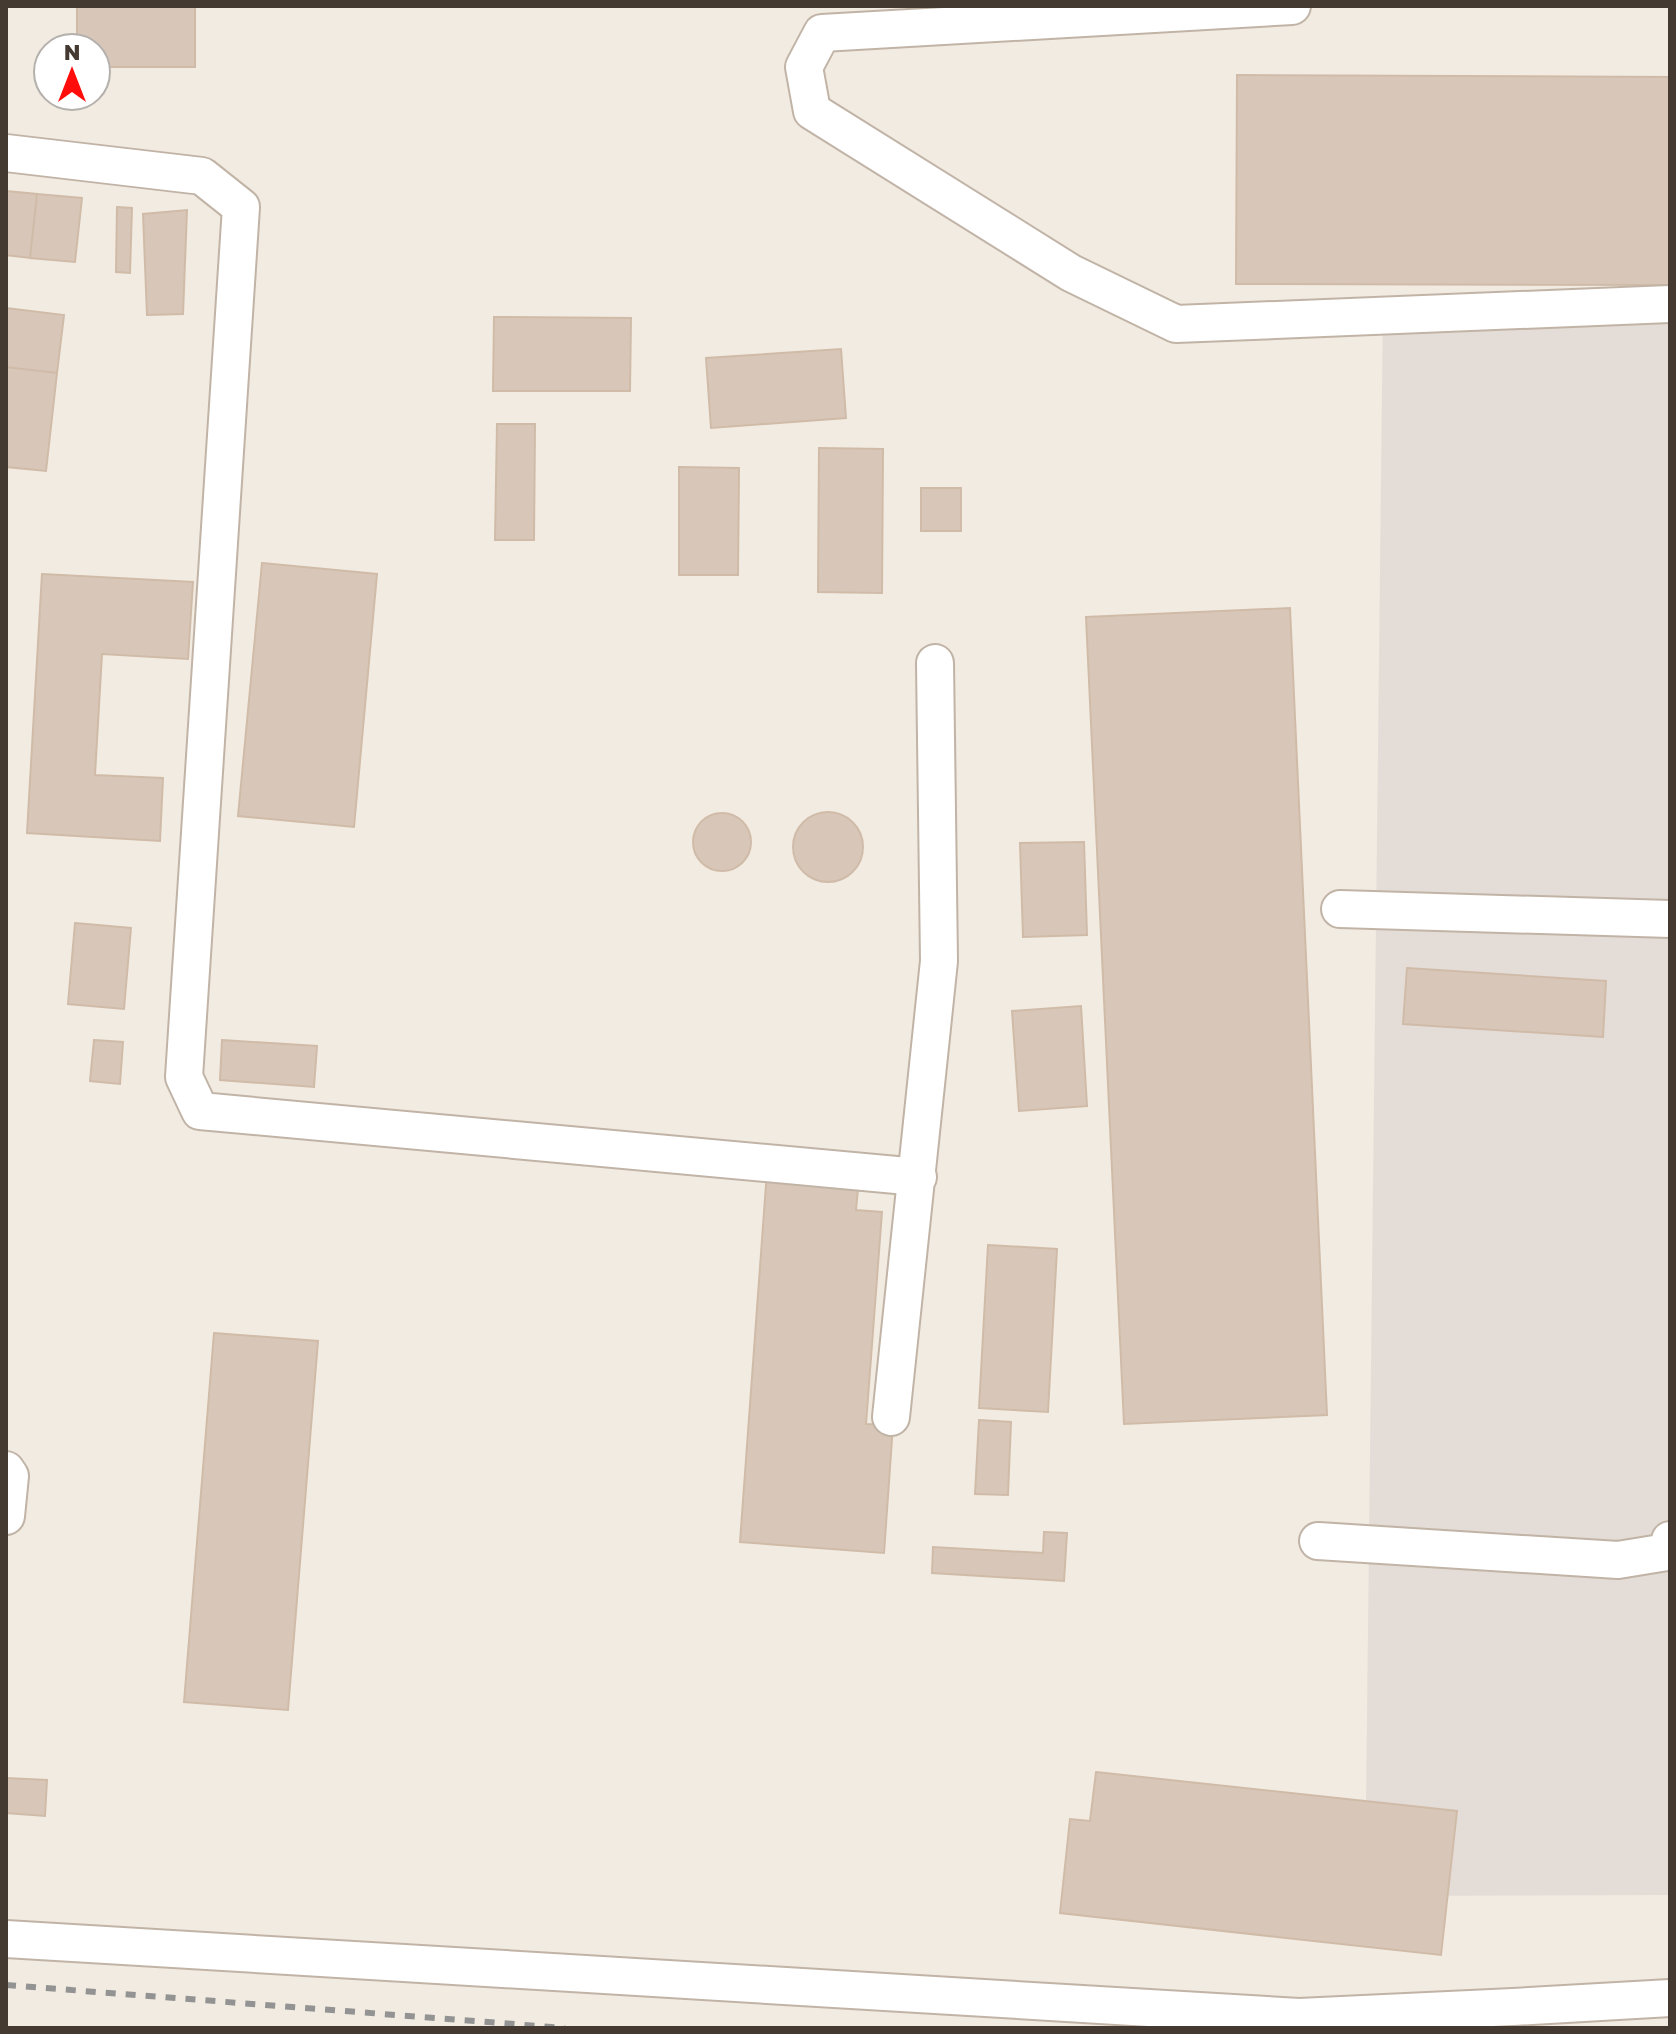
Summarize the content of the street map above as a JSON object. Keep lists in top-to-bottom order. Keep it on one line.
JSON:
{"north":"top"}
